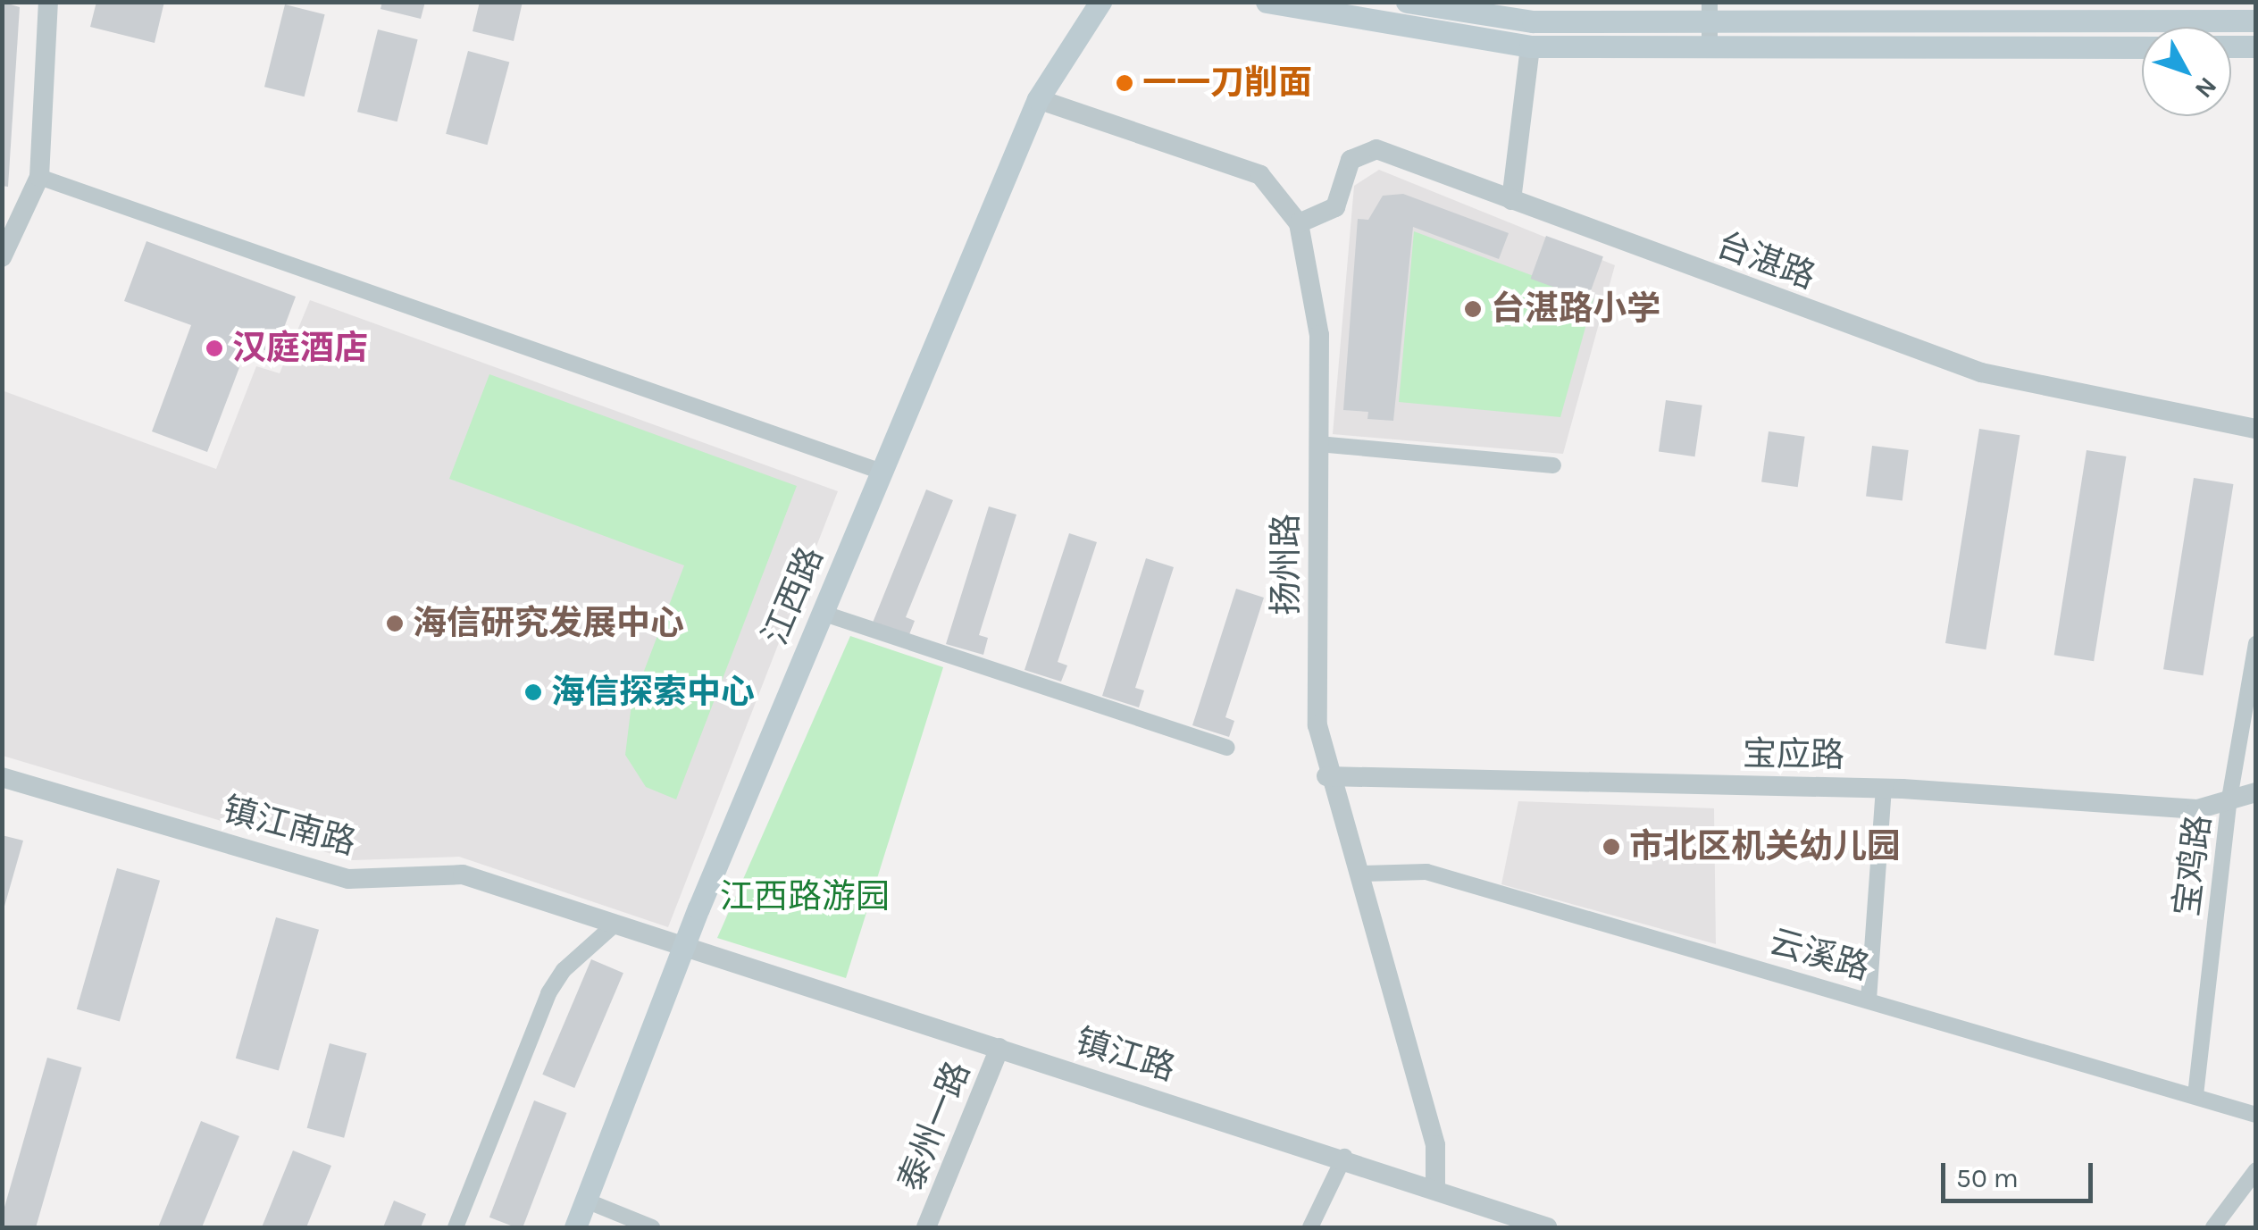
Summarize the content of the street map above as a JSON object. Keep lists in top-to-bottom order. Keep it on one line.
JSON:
{"streets":{"main road":["江西路"],"street":["台湛路","扬州路","宝应路","镇江南路","宝鸡路","云溪路","镇江路","泰州一路"]},"crossings":[["台湛路","扬州路"],["扬州路","江西路"],["扬州路","宝应路"],["扬州路","云溪路"],["扬州路","镇江路"],["江西路","镇江南路"],["江西路","镇江路"],["宝应路","宝鸡路"],["镇江南路","镇江路"],["宝鸡路","云溪路"],["镇江路","泰州一路"]],"parks":["江西路游园"],"places":["一一刀削面","台湛路小学","汉庭酒店","海信研究发展中心","海信探索中心","市北区机关幼儿园"],"scale_bar":"50 m","north":"bottom right"}
